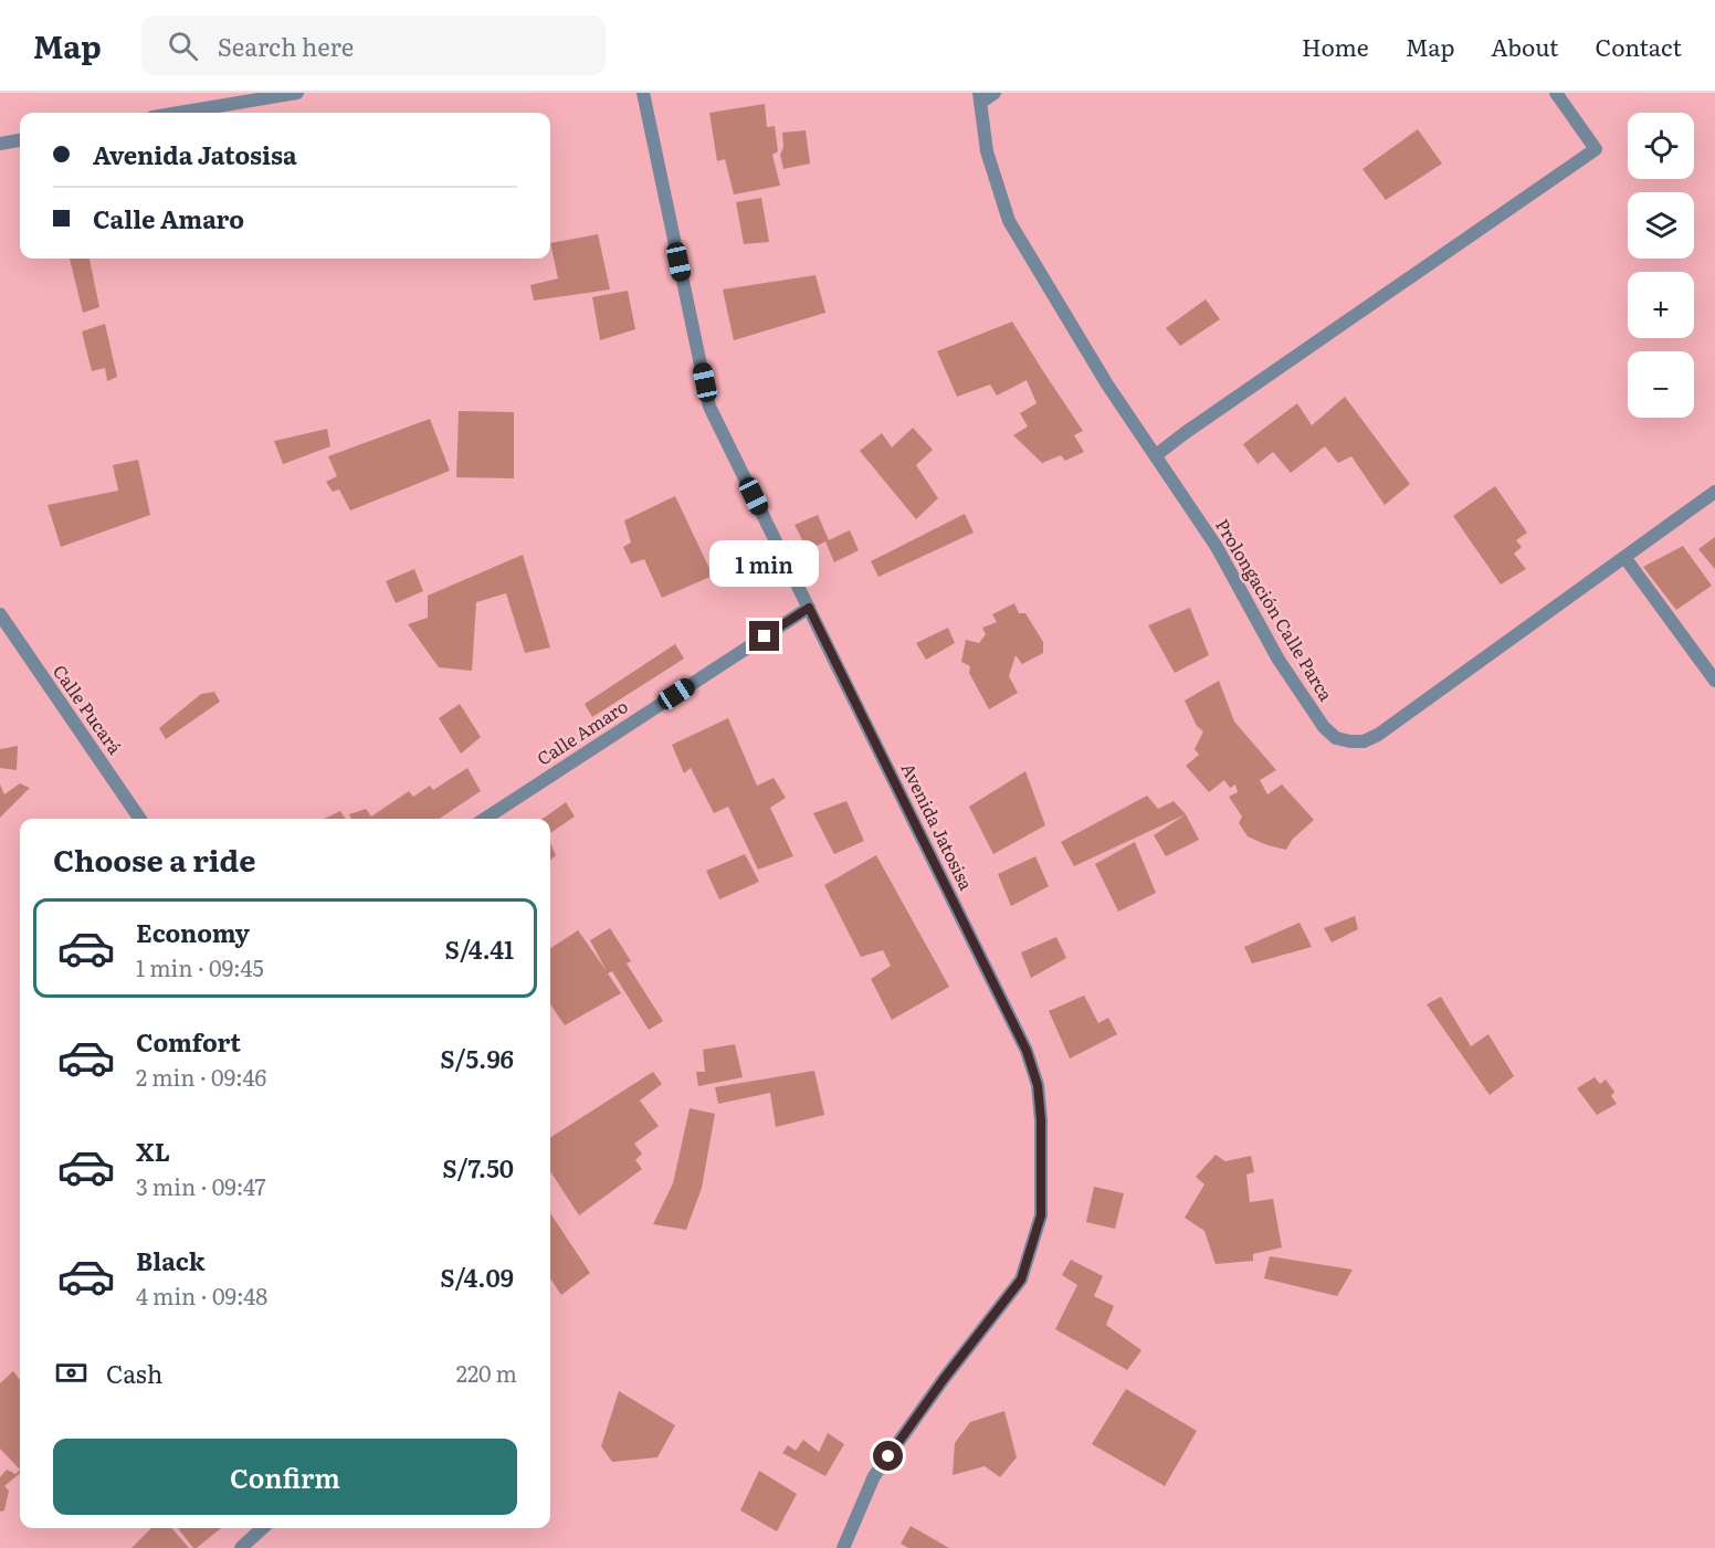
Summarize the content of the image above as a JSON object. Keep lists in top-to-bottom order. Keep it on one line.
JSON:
{"streets":{"street":["Prolongación Calle Parca","Calle Pucará","Calle Amaro","Avenida Jatosisa"]},"crossings":[["Calle Amaro","Avenida Jatosisa"]],"page":{"header":"Map","search":"Search here","nav":["Home","Map","About","Contact"],"map_buttons":["+","−"],"banner":["Avenida Jatosisa","Calle Amaro"],"bubble":"1 min","heading":"Choose a ride","list":[{"name":"Economy","note":"1 min · 09:45","value":"S/4.41"},{"name":"Comfort","note":"2 min · 09:46","value":"S/5.96"},{"name":"XL","note":"3 min · 09:47","value":"S/7.50"},{"name":"Black","note":"4 min · 09:48","value":"S/4.09"}],"pay":["Cash","220 m"],"buttons":"Confirm"}}
